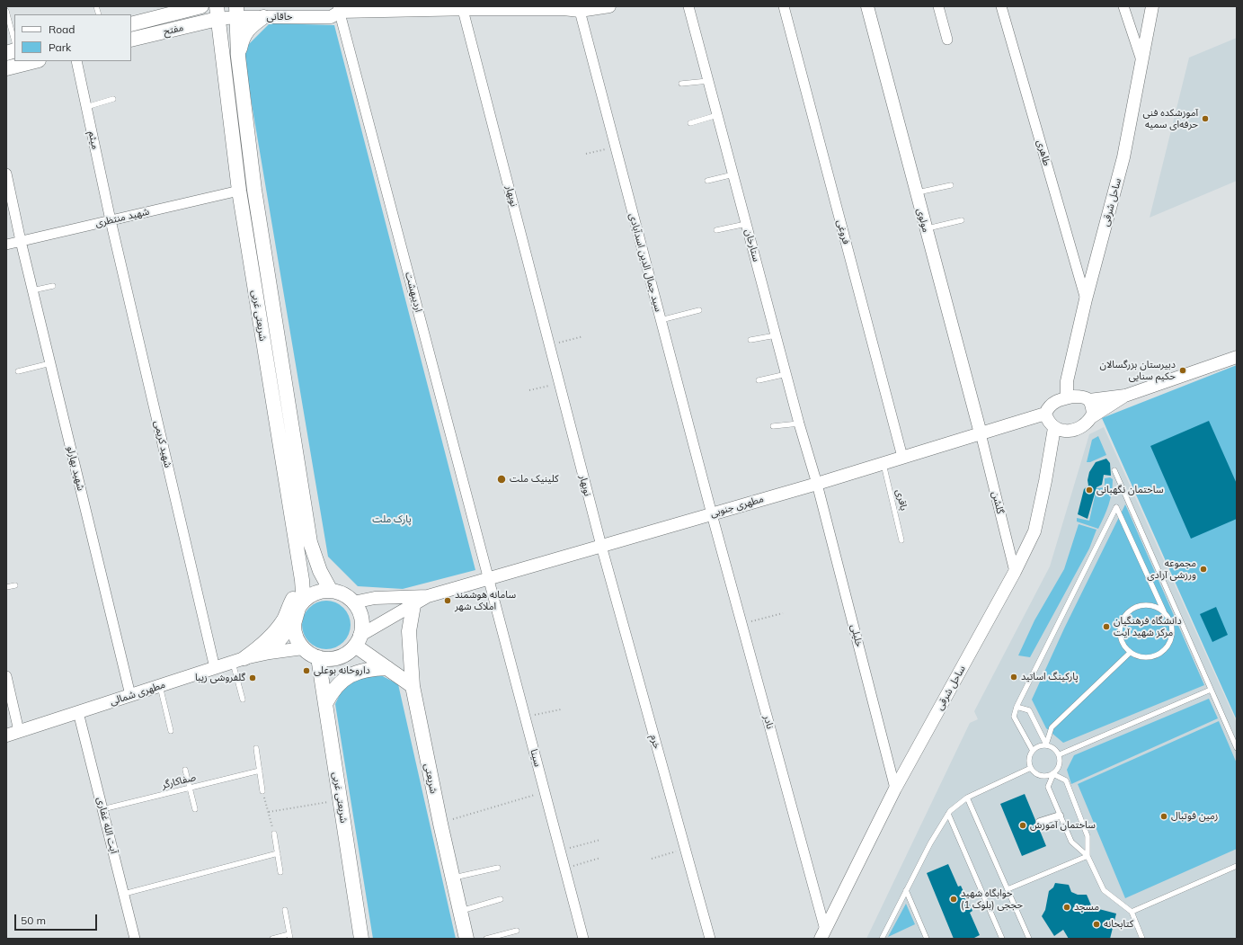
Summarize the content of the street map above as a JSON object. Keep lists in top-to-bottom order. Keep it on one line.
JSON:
{"streets":{"main road":["مفتح","شریعتی غربی","شریعتی"],"street":["خاقانی","میثم","طاهری","نوبهار","ساحل شرقی","شهید منتظری","مولوی","فروغی","ستارخان","سید جمال الدین اسدآبادی","اردیبهشت","شهید کریمی","شهید بهارلو","گلشن","مطهری جنوبی","خلیلی","مطهری شمالی","نادر","خرم","سینا","آیت الله غفاری"],"lane":["باقری","صفاکارگر"]},"crossings":[["خاقانی","مفتح"],["خاقانی","نوبهار"],["خاقانی","سید جمال الدین اسدآبادی"],["خاقانی","اردیبهشت"],["خاقانی","شریعتی غربی"],["مفتح","شریعتی غربی"],["میثم","شهید منتظری"],["میثم","شهید کریمی"],["طاهری","ساحل شرقی"],["نوبهار","مطهری جنوبی"],["نوبهار","خرم"],["ساحل شرقی","گلشن"],["ساحل شرقی","مطهری جنوبی"],["ساحل شرقی","خلیلی"],["ساحل شرقی","نادر"],["شهید منتظری","شریعتی غربی"],["شهید منتظری","شهید کریمی"],["شهید منتظری","شهید بهارلو"],["مولوی","گلشن"],["مولوی","مطهری جنوبی"],["فروغی","مطهری جنوبی"],["ستارخان","مطهری جنوبی"],["ستارخان","خلیلی"],["سید جمال الدین اسدآبادی","مطهری جنوبی"],["سید جمال الدین اسدآبادی","نادر"],["اردیبهشت","مطهری جنوبی"],["اردیبهشت","سینا"],["شریعتی غربی","مطهری شمالی"],["شهید کریمی","مطهری شمالی"],["شهید بهارلو","مطهری شمالی"],["باقری","مطهری جنوبی"],["گلشن","مطهری جنوبی"],["مطهری جنوبی","خلیلی"],["مطهری جنوبی","نادر"],["مطهری جنوبی","خرم"],["مطهری جنوبی","سینا"],["مطهری شمالی","آیت الله غفاری"],["صفاکارگر","آیت الله غفاری"]],"parks":["پارک ملت"],"places":["آموزشکده فنی حرفه‌ای سمیه","دبیرستان بزرگسالان حکیم سنایی","کلینیک ملت","ساختمان نگهبانی","مجموعه ورزشی آزادی","سامانه هوشمند املاک شهر","دانشگاه فرهنگیان مرکز شهید آیت","داروخانه بوعلی","پارکینگ اساتید","گلفروشی زیبا","زمین فوتبال","ساختمان آموزش","خوابگاه شهید حججی (بلوک 1)","مسجد","کتابخانه"],"legend":["Road","Park"],"scale_bar":"50 m"}
